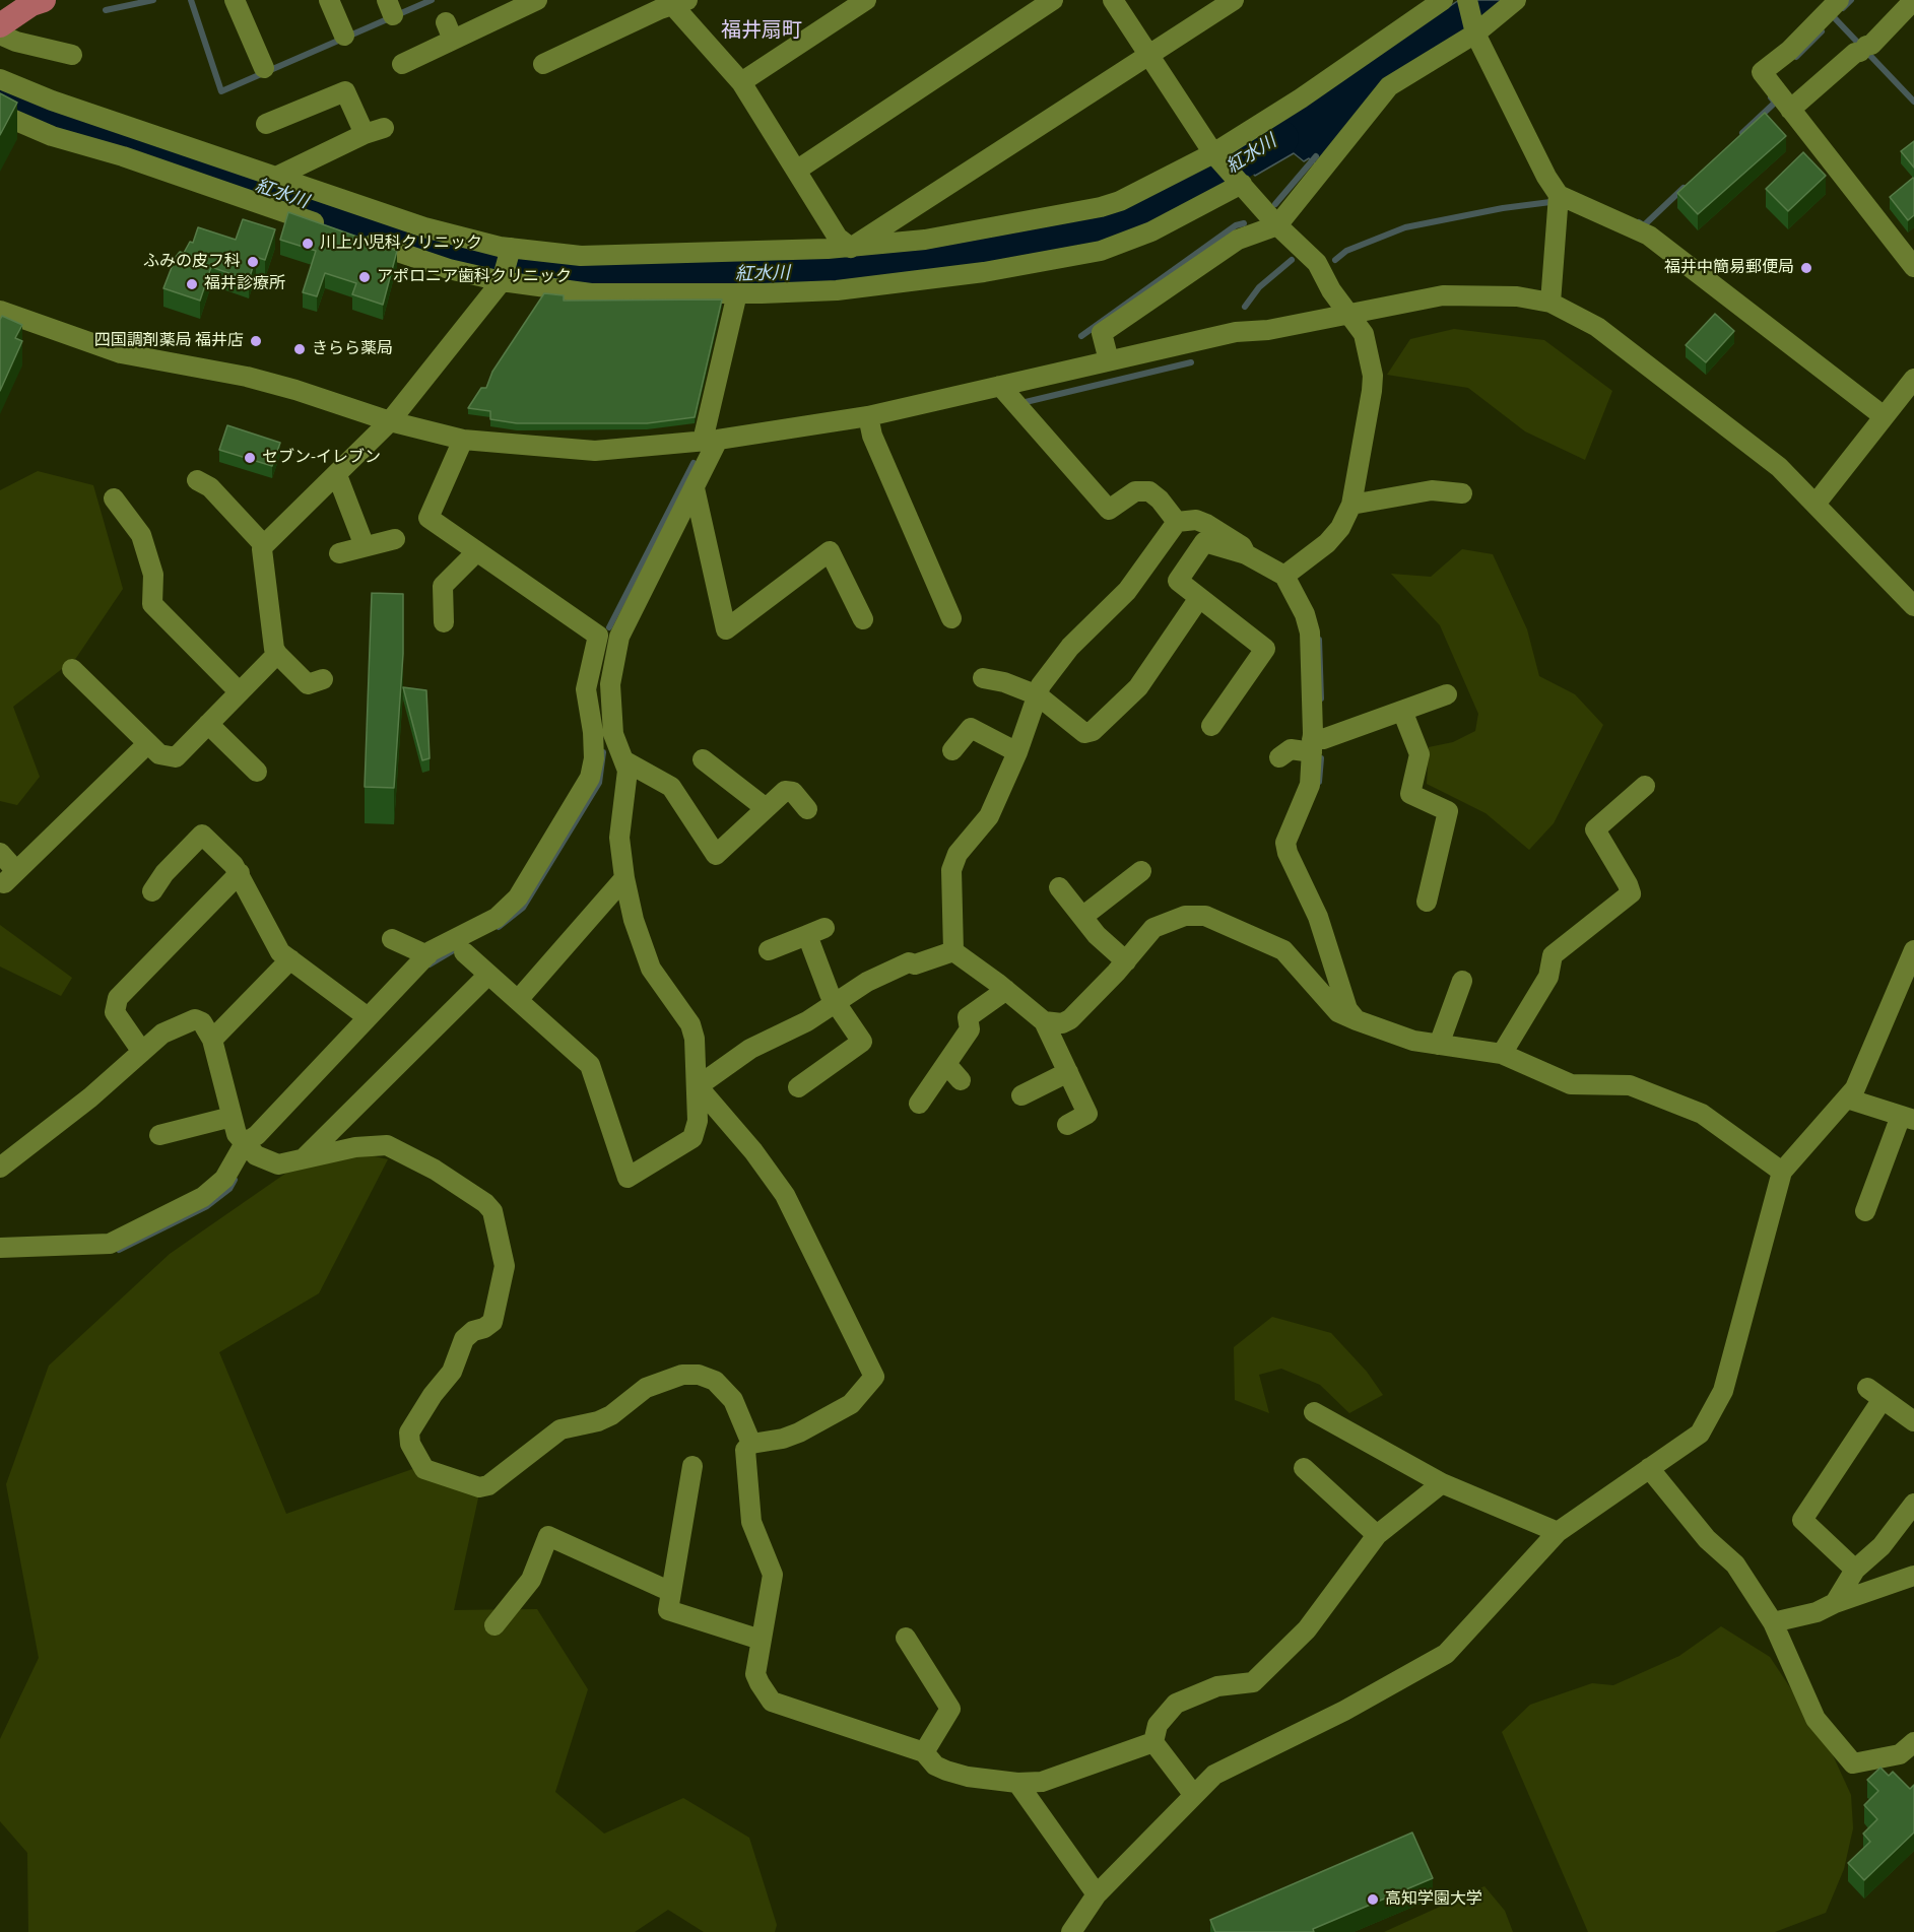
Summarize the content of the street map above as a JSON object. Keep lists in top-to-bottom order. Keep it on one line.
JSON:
{"districts":["福井扇町"],"water":["紅水川"],"places":["川上小児科クリニック","ふみの皮フ科","福井中簡易郵便局","アポロニア歯科クリニック","福井診療所","四国調剤薬局 福井店","きらら薬局","セブン-イレブン","高知学園大学"]}
